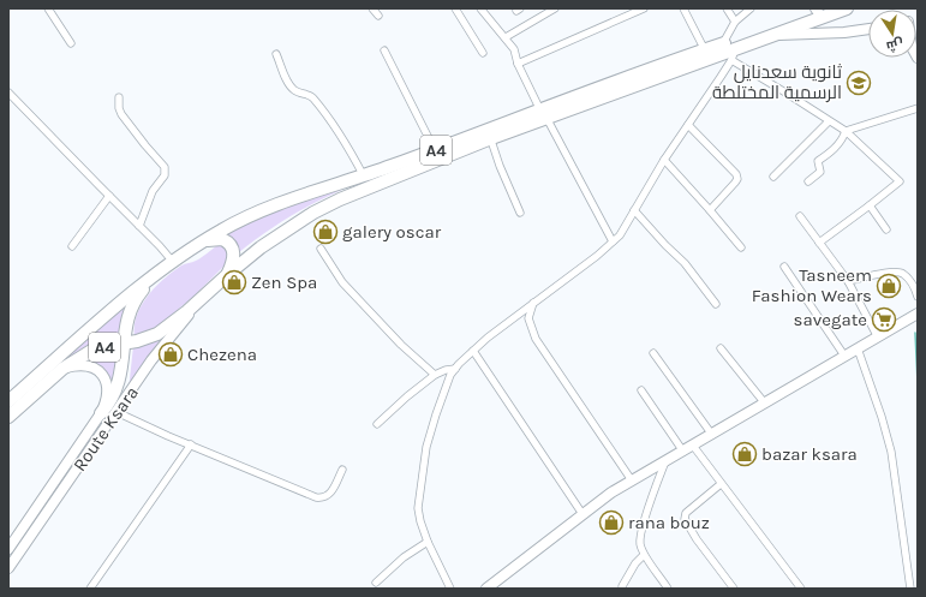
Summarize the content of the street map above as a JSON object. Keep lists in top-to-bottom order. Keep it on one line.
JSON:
{"streets":{"highway":["A4"],"street":["Route Ksara"]},"crossings":[["A4","Route Ksara"]],"places":{"school or university":["ثانوية سعدنايل الرسمية المختلطة"],"shop":["galery oscar","Zen Spa","Tasneem Fashion Wears","Chezena","bazar ksara","rana bouz"],"supermarket":["savegate"]},"north":"bottom"}
